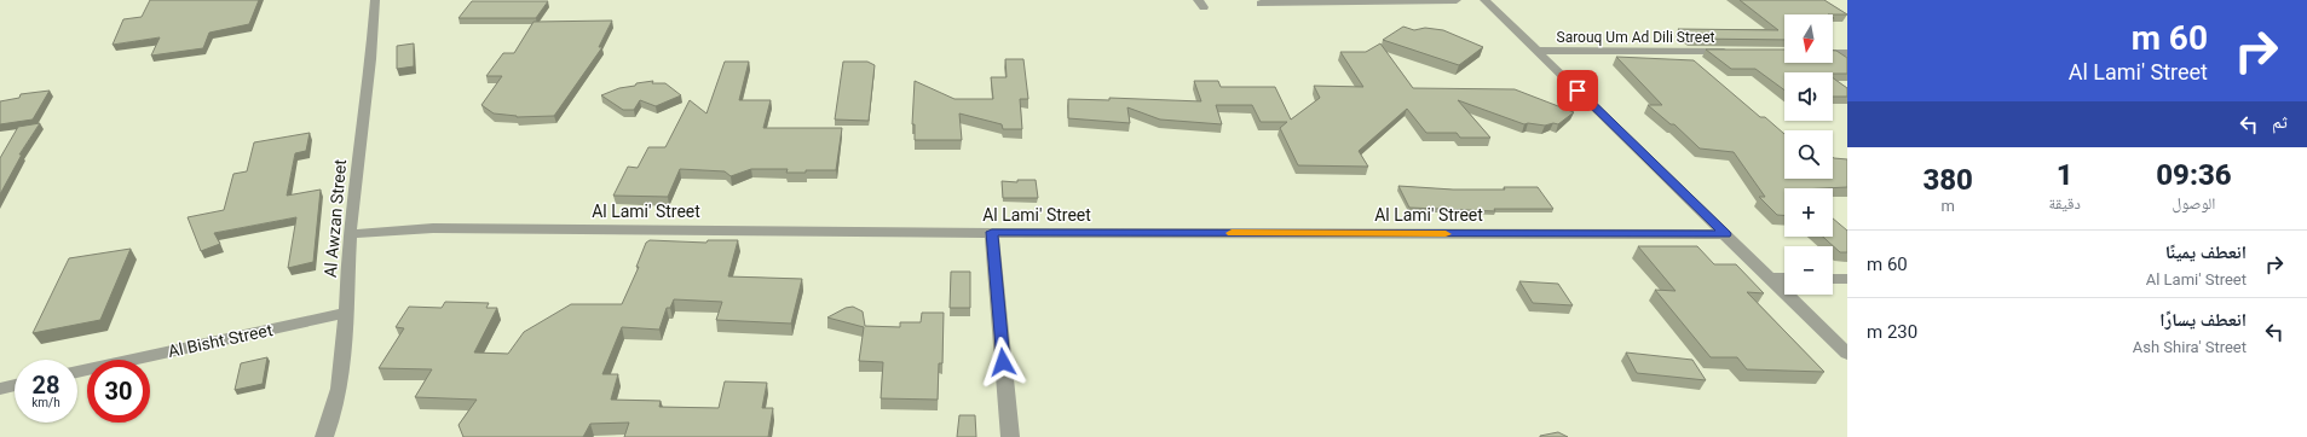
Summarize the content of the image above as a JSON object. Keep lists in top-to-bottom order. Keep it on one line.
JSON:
{"streets":{"street":["Sarouq Um Ad Dili Street","Al Lami' Street","Al Awzan Street","Al Bisht Street"]},"crossings":[["Al Lami' Street","Al Awzan Street"],["Al Awzan Street","Al Bisht Street"]],"north":"bottom","page":{"turn":["60 m","Al Lami' Street"],"map_buttons":["+","−"],"then":"ثم","eta":["09:36","الوصول","1","دقيقة","380","m"],"list":[{"name":"انعطف يمينًا","note":"Al Lami' Street","value":"60 m"},{"name":"انعطف يسارًا","note":"Ash Shira' Street","value":"230 m"}],"speed":"28 km/h","limit":"30"}}
